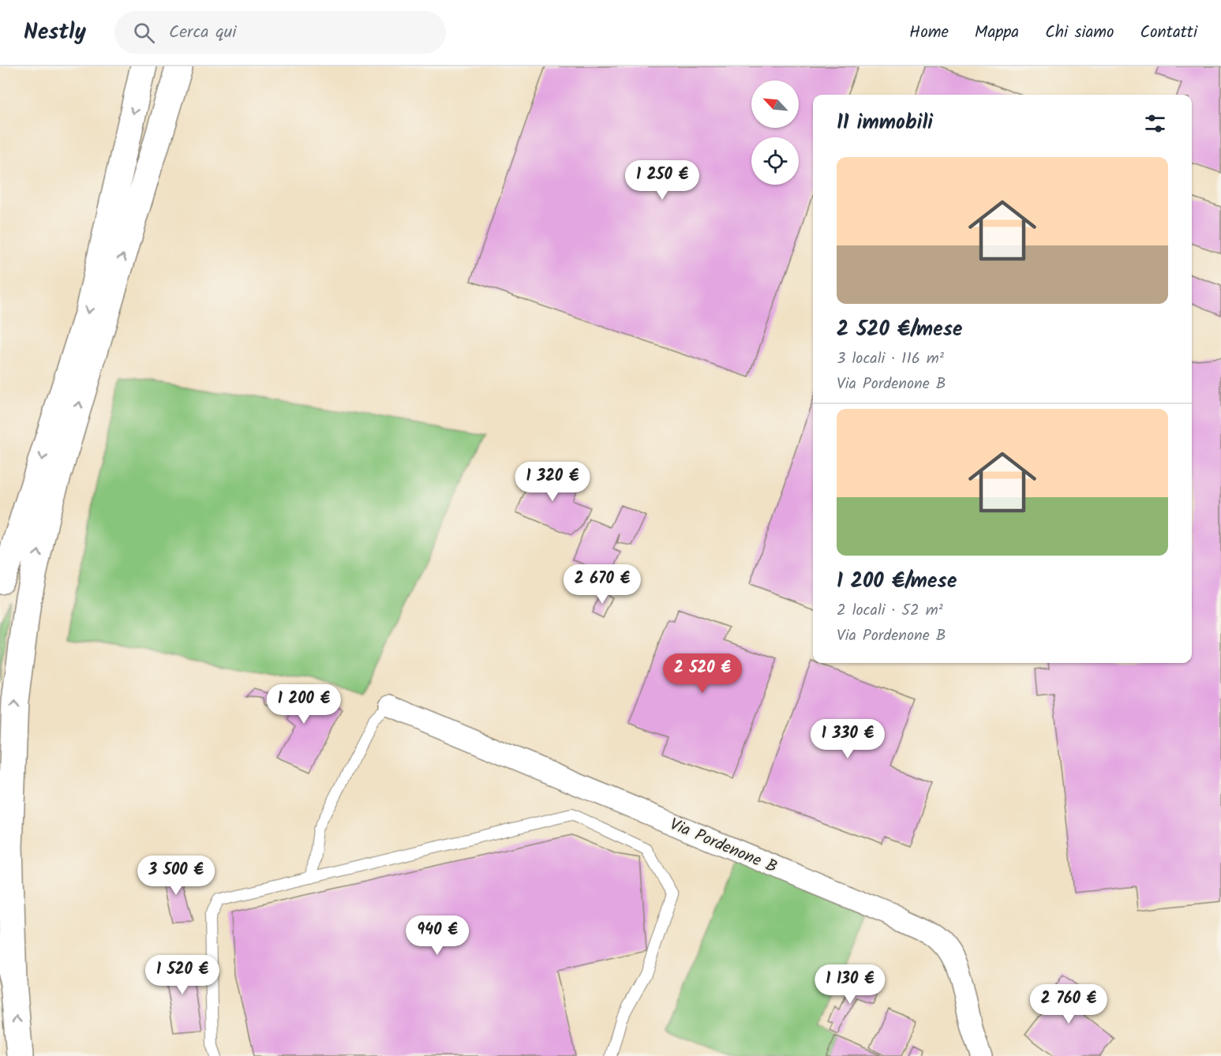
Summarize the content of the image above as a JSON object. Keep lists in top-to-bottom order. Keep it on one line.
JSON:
{"streets":{"street":["Via Pordenone B"]},"north":"top left","page":{"header":"Nestly","search":"Cerca qui","nav":["Home","Mappa","Chi siamo","Contatti"],"heading":"11 immobili","list":[{"name":"2 520 €/mese","note":"3 locali · 116 m² · Via Pordenone B"},{"name":"1 200 €/mese","note":"2 locali · 52 m² · Via Pordenone B"}],"price":["1 250 €","1 320 €","2 670 €","2 520 €","1 200 €","1 330 €","3 500 €","940 €","1 520 €","1 130 €","2 760 €"]}}
